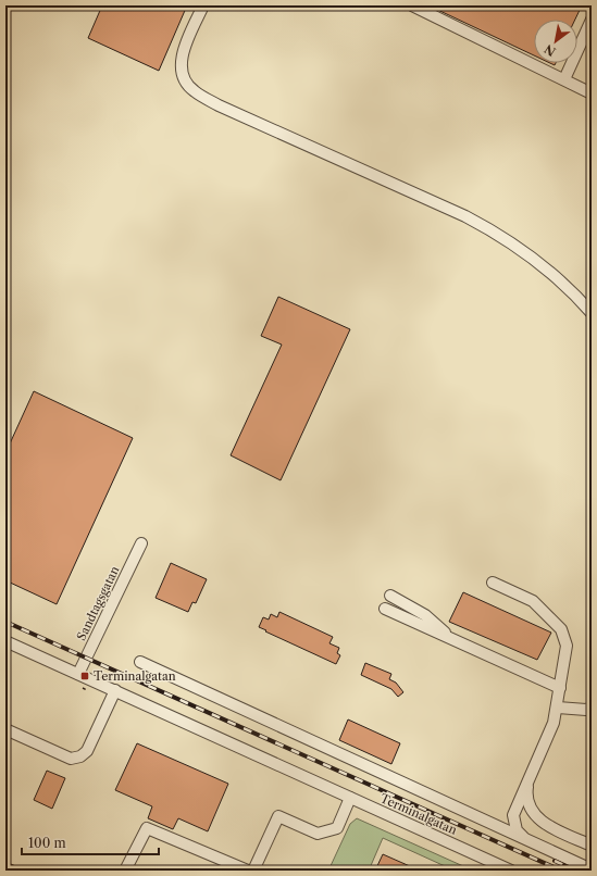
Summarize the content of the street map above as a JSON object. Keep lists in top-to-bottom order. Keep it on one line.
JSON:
{"streets":{"street":["Sandtagsgatan","Terminalgatan"]},"crossings":[["Sandtagsgatan","Terminalgatan"]],"places":{"transit":["Terminalgatan"]},"scale_bar":"100 m","north":"bottom left"}
